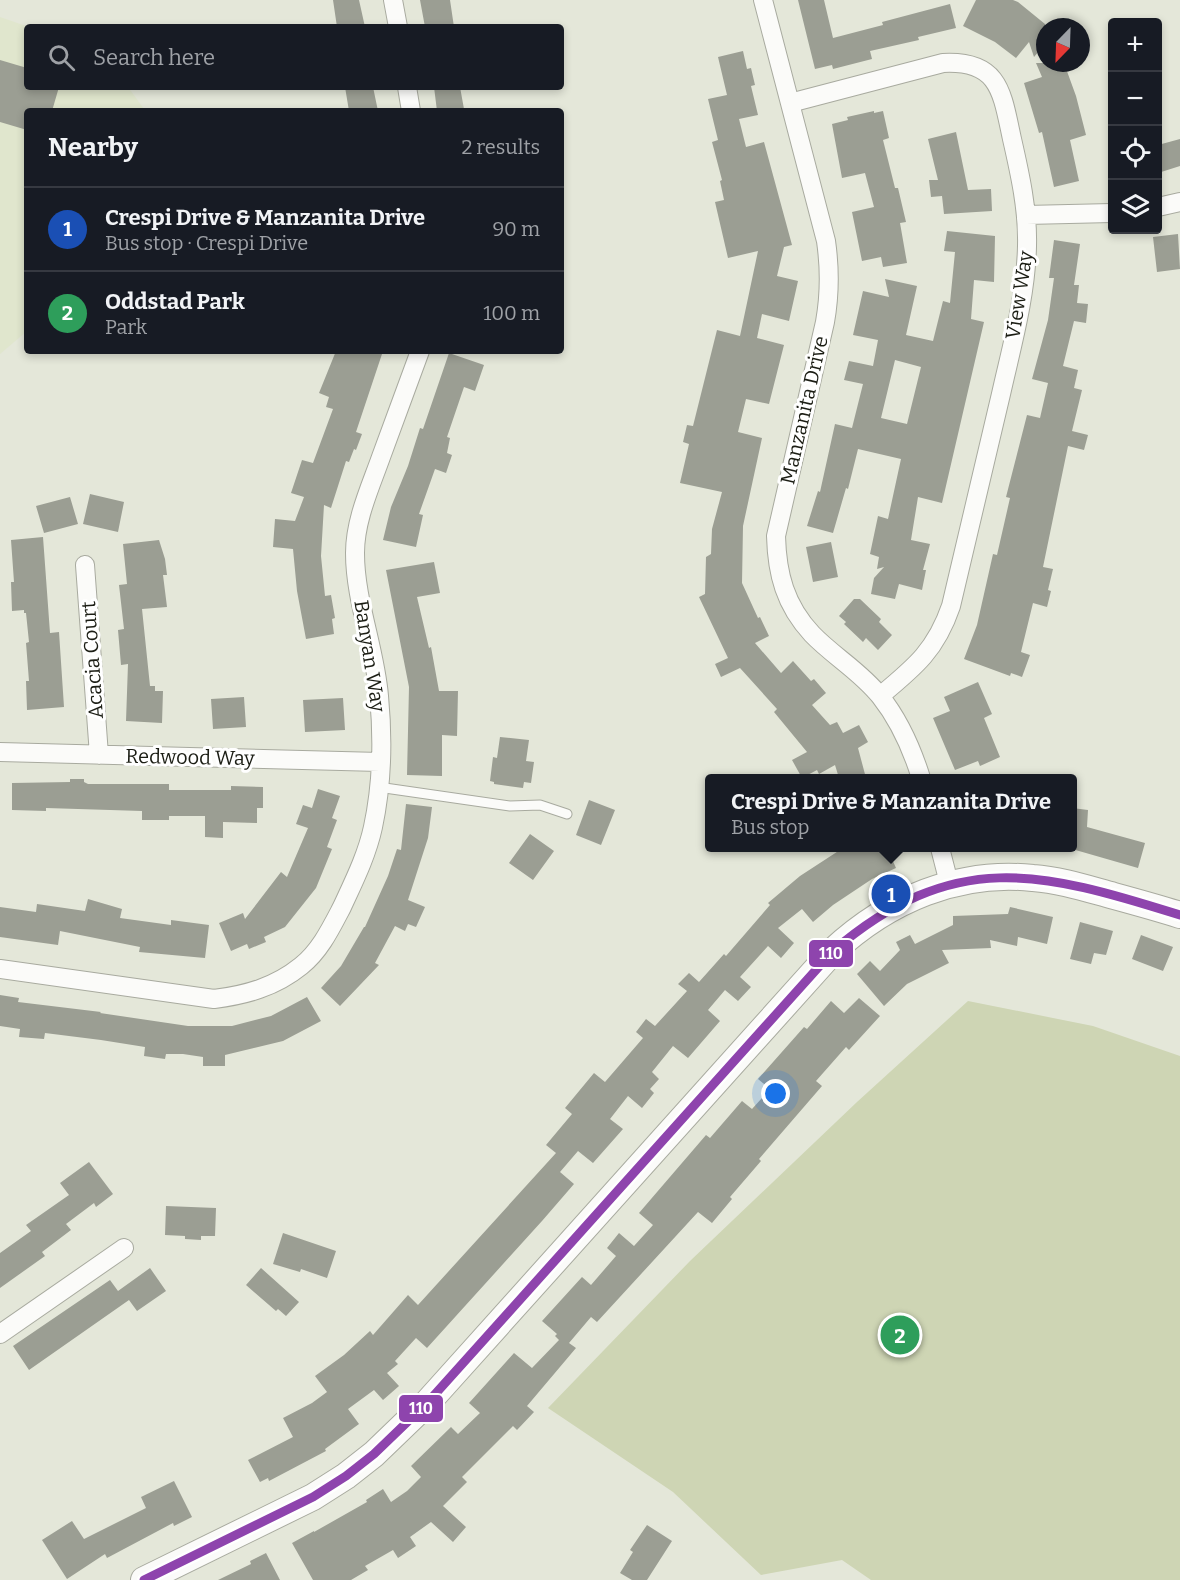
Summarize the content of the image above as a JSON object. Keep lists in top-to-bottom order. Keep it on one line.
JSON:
{"streets":{"street":["View Way","Manzanita Drive","Banyan Way","Acacia Court","Redwood Way"]},"crossings":[["View Way","Manzanita Drive"],["Banyan Way","Redwood Way"],["Acacia Court","Redwood Way"]],"lines":["transit line 110"],"north":"bottom left","page":{"map_buttons":["+","−"],"search":"Search here","heading":["Nearby","2 results"],"list":[{"mark":"1","name":"Crespi Drive & Manzanita Drive","note":"Bus stop · Crespi Drive","value":"90 m"},{"mark":"2","name":"Oddstad Park","note":"Park","value":"100 m"}],"popup":["Crespi Drive & Manzanita Drive","Bus stop"],"pins":["1","2"]}}
